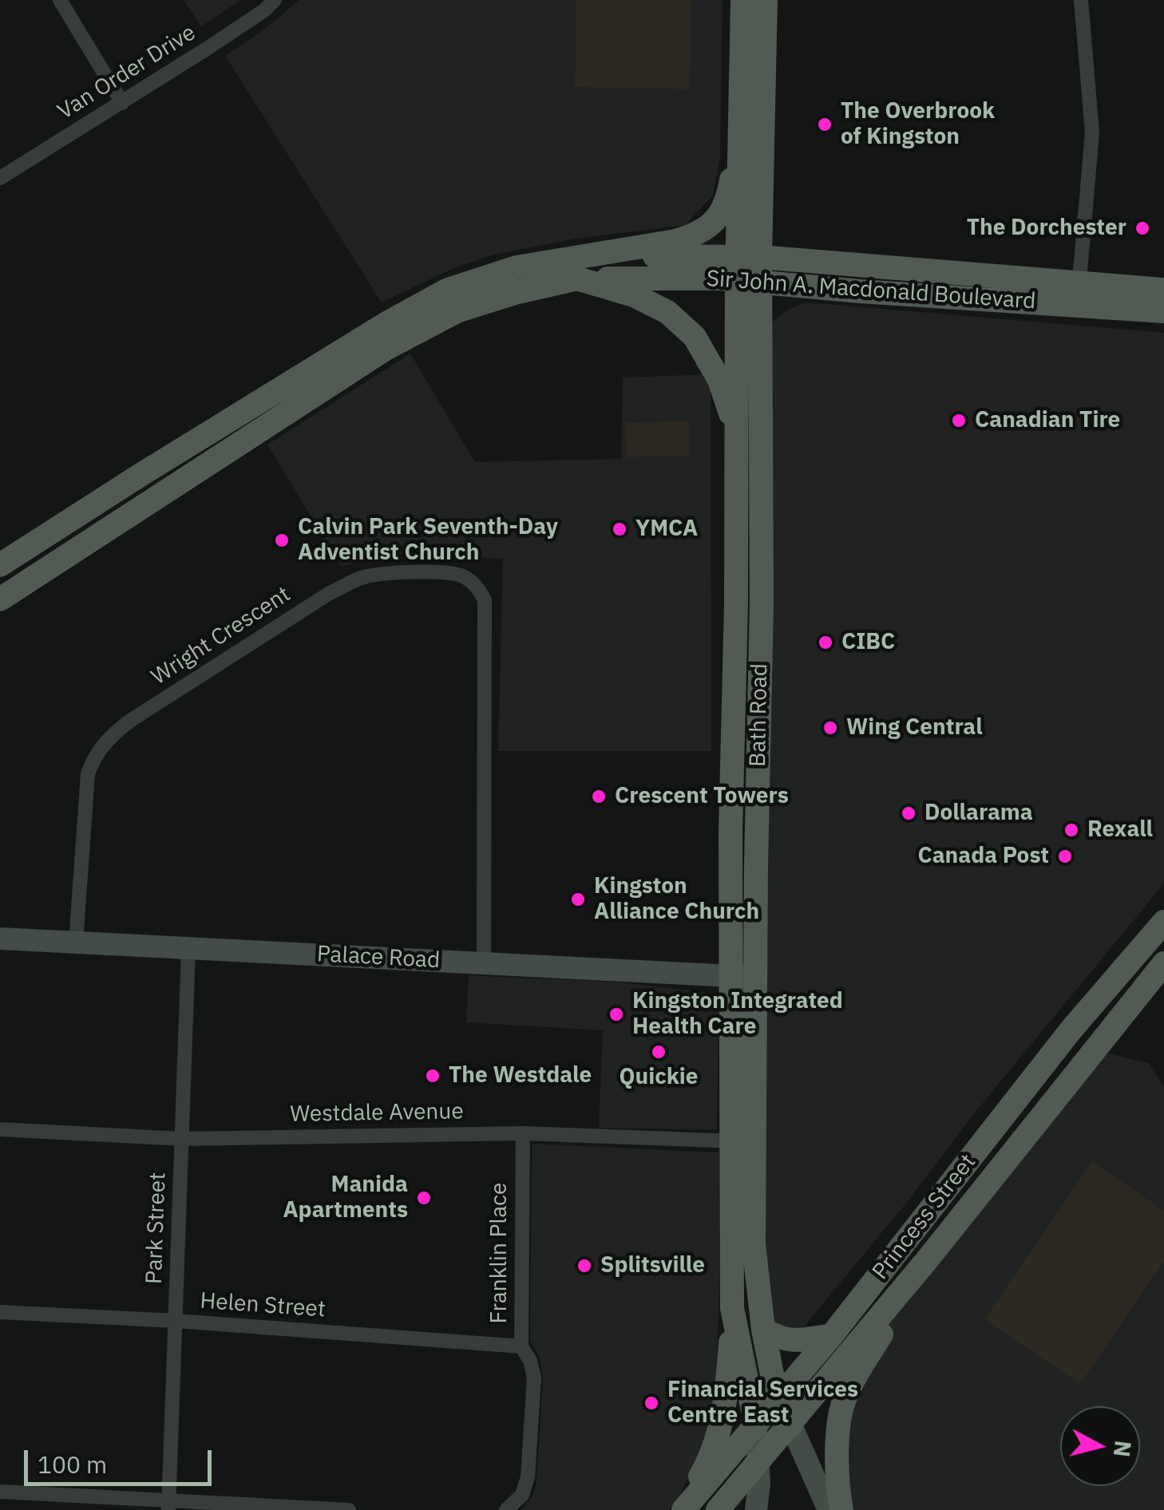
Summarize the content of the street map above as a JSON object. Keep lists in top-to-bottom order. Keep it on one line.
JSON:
{"streets":{"main road":["Sir John A. Macdonald Boulevard","Bath Road","Princess Street"],"street":["Van Order Drive","Wright Crescent","Palace Road","Westdale Avenue","Park Street","Franklin Place","Helen Street"]},"crossings":[["Sir John A. Macdonald Boulevard","Bath Road"],["Wright Crescent","Palace Road"],["Bath Road","Palace Road"],["Bath Road","Westdale Avenue"],["Bath Road","Princess Street"],["Palace Road","Park Street"],["Westdale Avenue","Park Street"],["Westdale Avenue","Franklin Place"],["Park Street","Helen Street"],["Franklin Place","Helen Street"]],"places":["The Overbrook of Kingston","The Dorchester","Canadian Tire","YMCA","Calvin Park Seventh-Day Adventist Church","CIBC","Wing Central","Crescent Towers","Dollarama","Rexall","Canada Post","Kingston Alliance Church","Kingston Integrated Health Care","Quickie","The Westdale","Manida Apartments","Splitsville","Financial Services Centre East"],"scale_bar":"100 m","north":"right"}
